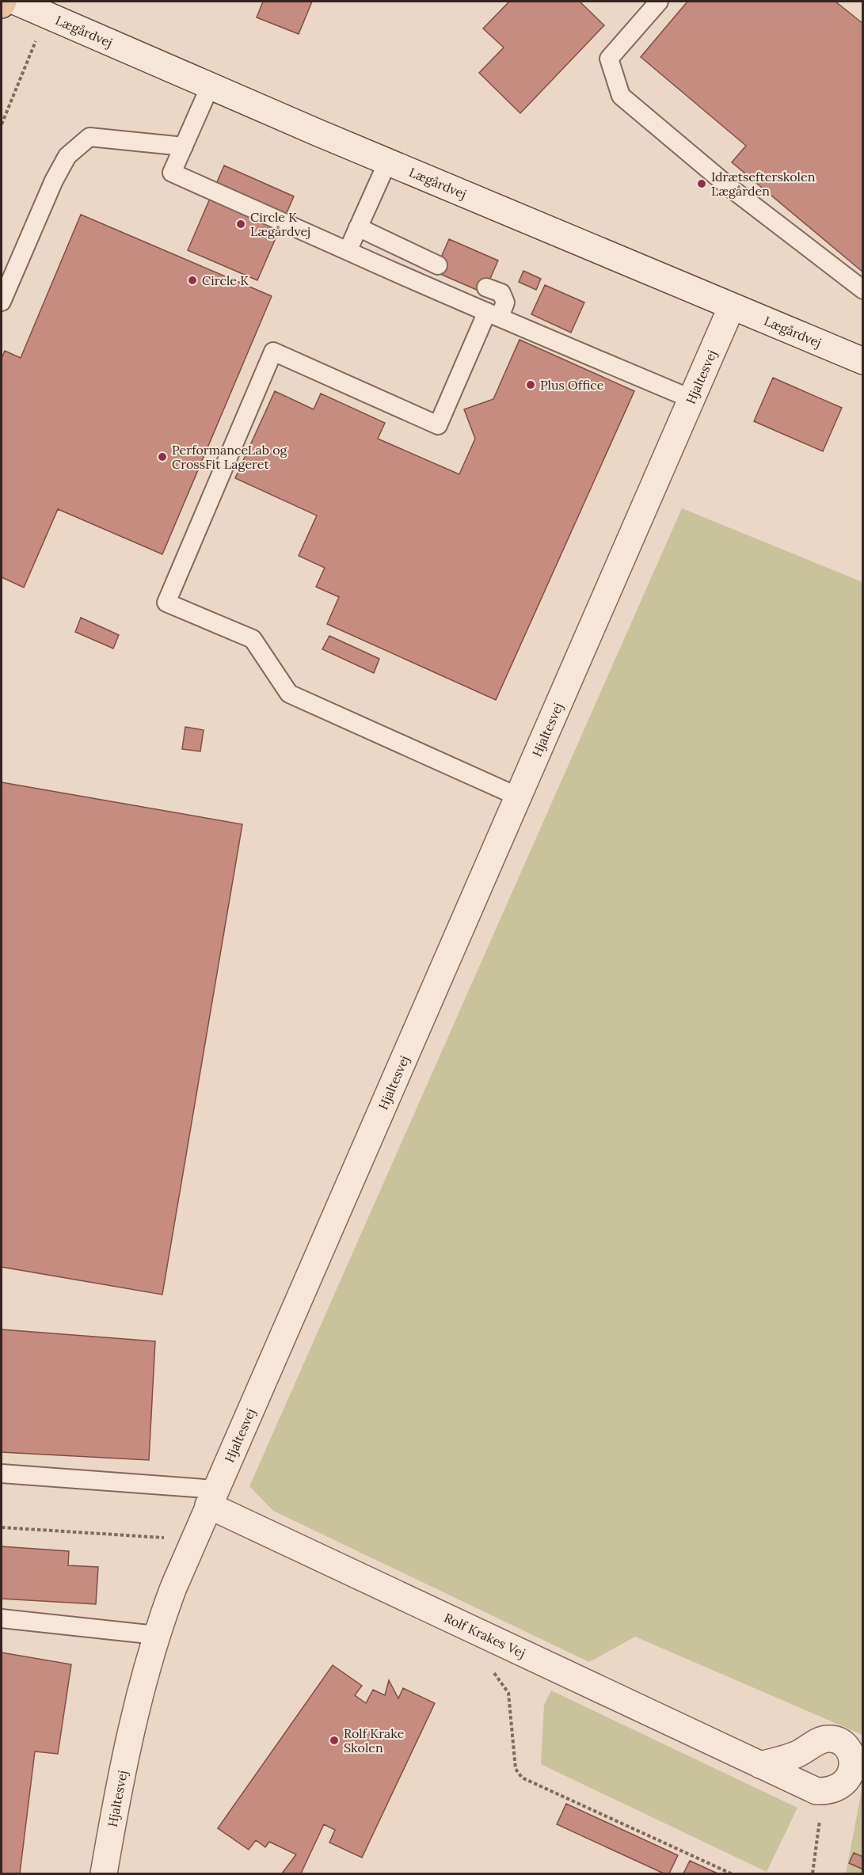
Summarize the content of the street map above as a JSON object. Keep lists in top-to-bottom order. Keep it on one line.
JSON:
{"streets":{"street":["Lægårdvej","Hjaltesvej","Rolf Krakes Vej"]},"crossings":[["Lægårdvej","Hjaltesvej"],["Hjaltesvej","Rolf Krakes Vej"]],"places":["Idrætsefterskolen Lægården","Circle K Lægårdvej","Circle K","Plus Office","PerformanceLab og CrossFit Lageret","Rolf Krake Skolen"]}
